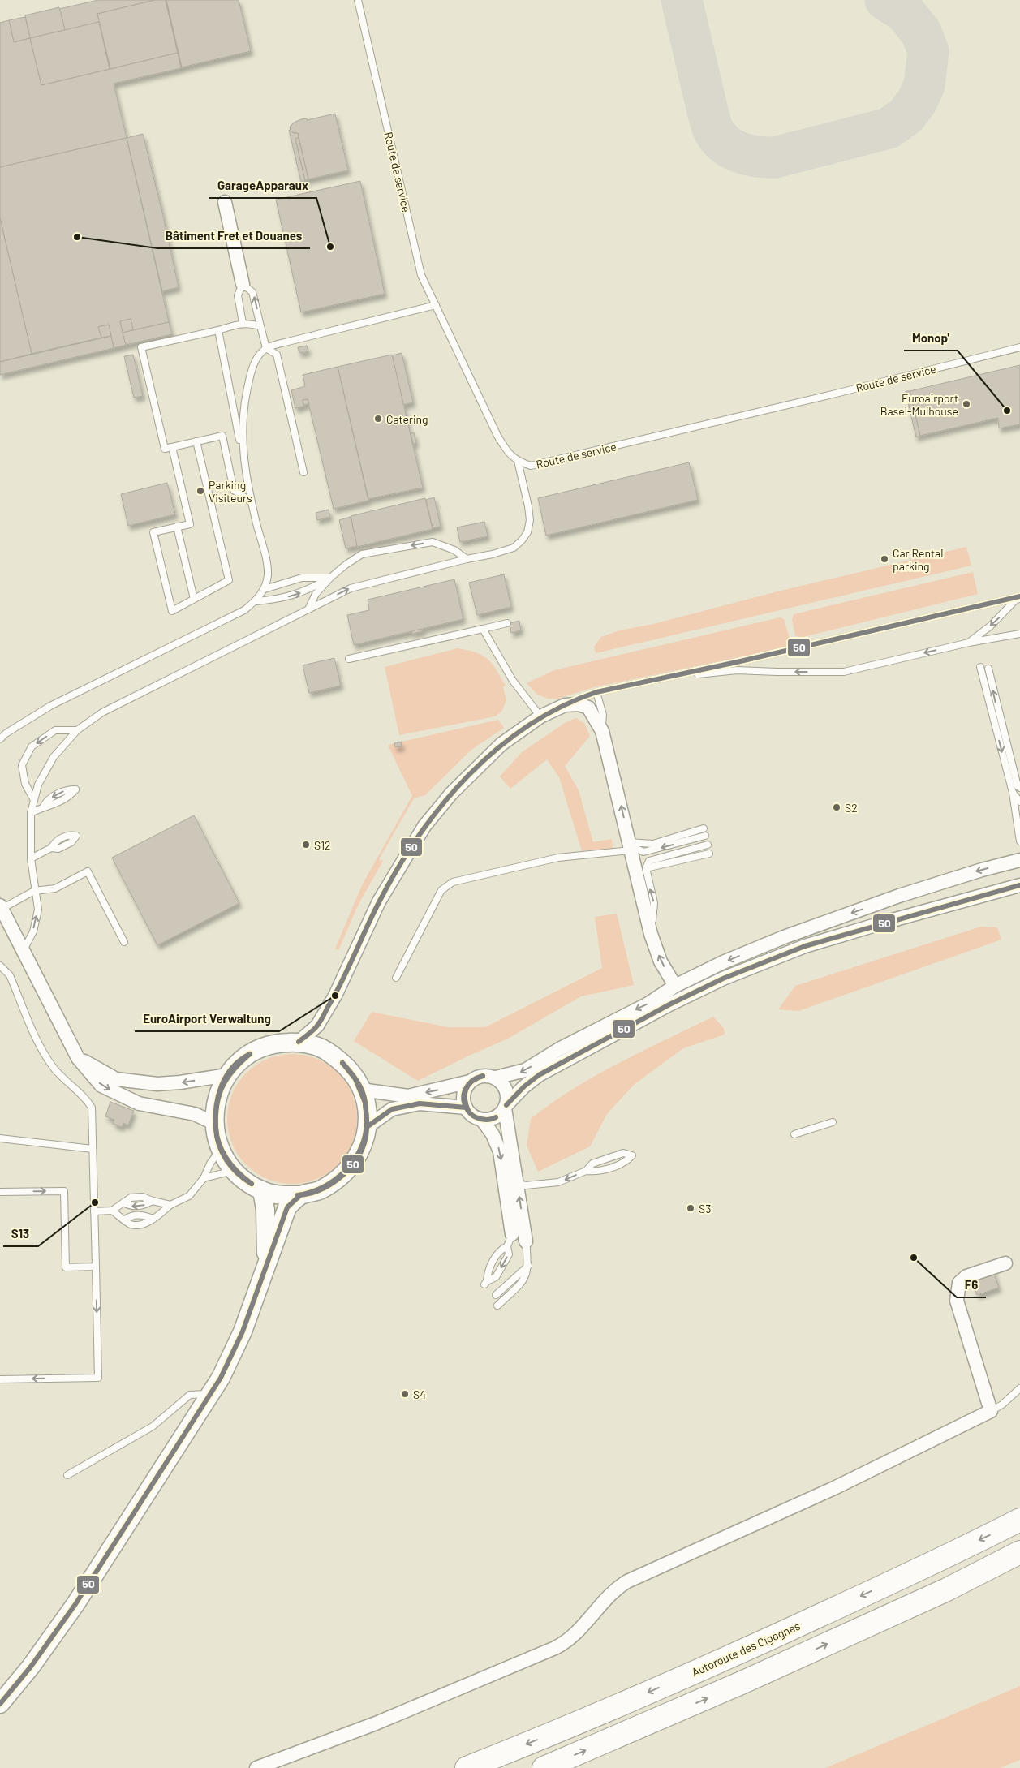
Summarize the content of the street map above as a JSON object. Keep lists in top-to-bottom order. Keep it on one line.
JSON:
{"streets":{"highway":["Autoroute des Cigognes"],"lane":["Route de service"]},"places":["Bâtiment Fret et Douanes","GarageApparaux","Euroairport Basel-Mulhouse","Monop'","Catering","Parking Visiteurs","Car Rental parking","S2","S12","EuroAirport Verwaltung","S13","S3","F6","S4"],"lines":["transit line 50"]}
